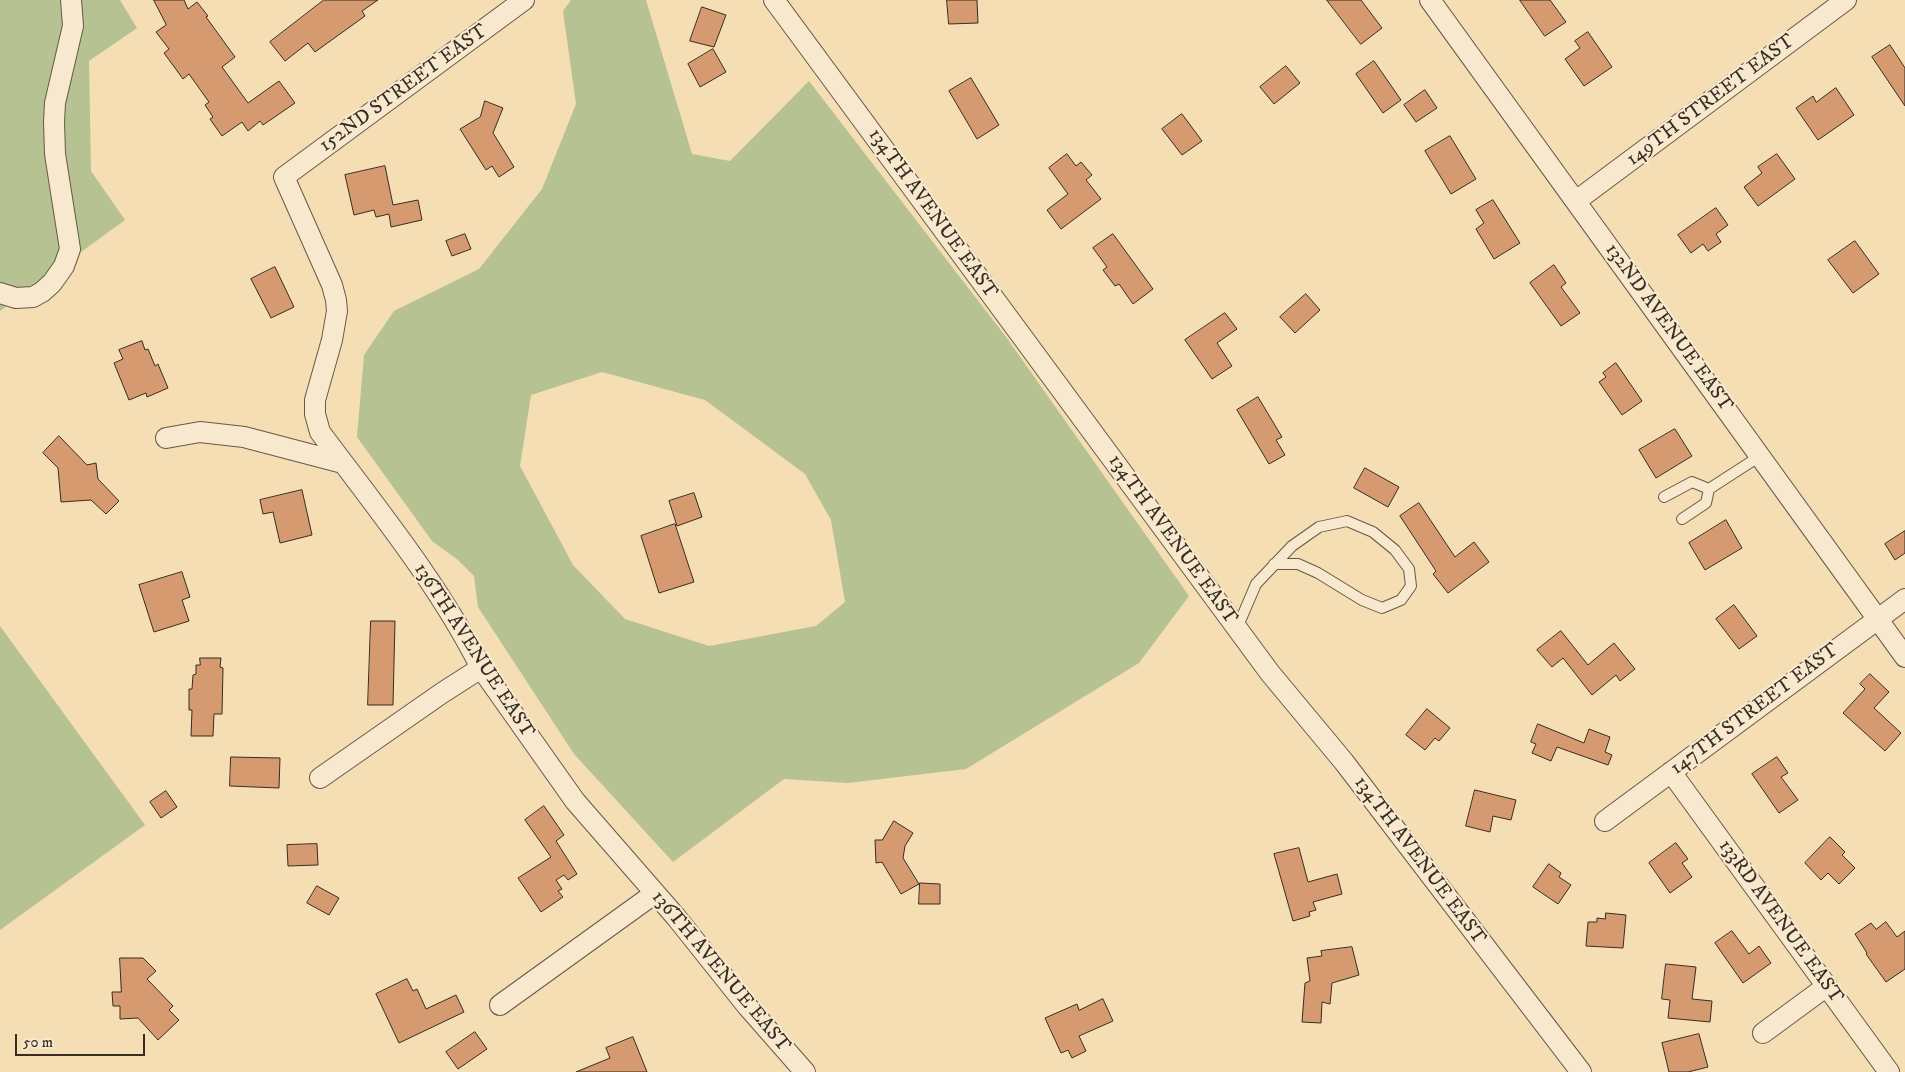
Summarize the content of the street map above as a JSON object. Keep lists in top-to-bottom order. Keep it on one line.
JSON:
{"streets":{"street":["152ND STREET EAST","149TH STREET EAST","134TH AVENUE EAST","132ND AVENUE EAST","136TH AVENUE EAST","147TH STREET EAST","133RD AVENUE EAST"]},"crossings":[["152ND STREET EAST","136TH AVENUE EAST"],["149TH STREET EAST","132ND AVENUE EAST"],["132ND AVENUE EAST","147TH STREET EAST"],["147TH STREET EAST","133RD AVENUE EAST"]],"scale_bar":"50 m"}
